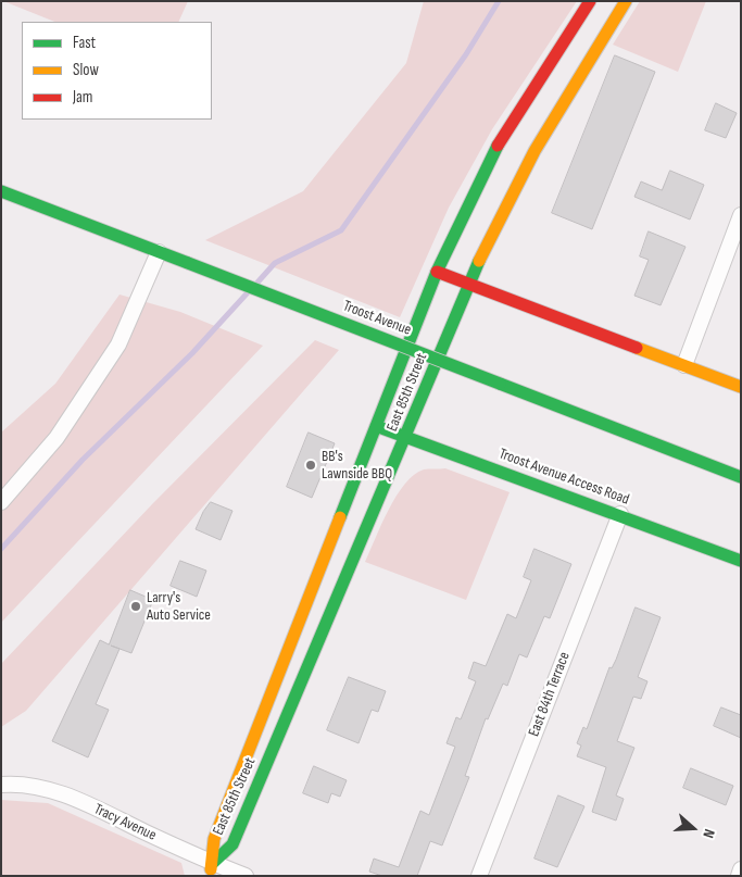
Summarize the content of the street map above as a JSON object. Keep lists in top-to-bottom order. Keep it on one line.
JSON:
{"streets":{"main road":["Troost Avenue","East 85th Street","Troost Avenue Access Road"],"street":["East 84th Terrace","Tracy Avenue"]},"crossings":[["East 85th Street","Troost Avenue Access Road"],["East 85th Street","Tracy Avenue"],["Troost Avenue Access Road","East 84th Terrace"]],"places":["BB's Lawnside BBQ","Larry's Auto Service"],"legend":["Fast","Slow","Jam"],"north":"right"}
